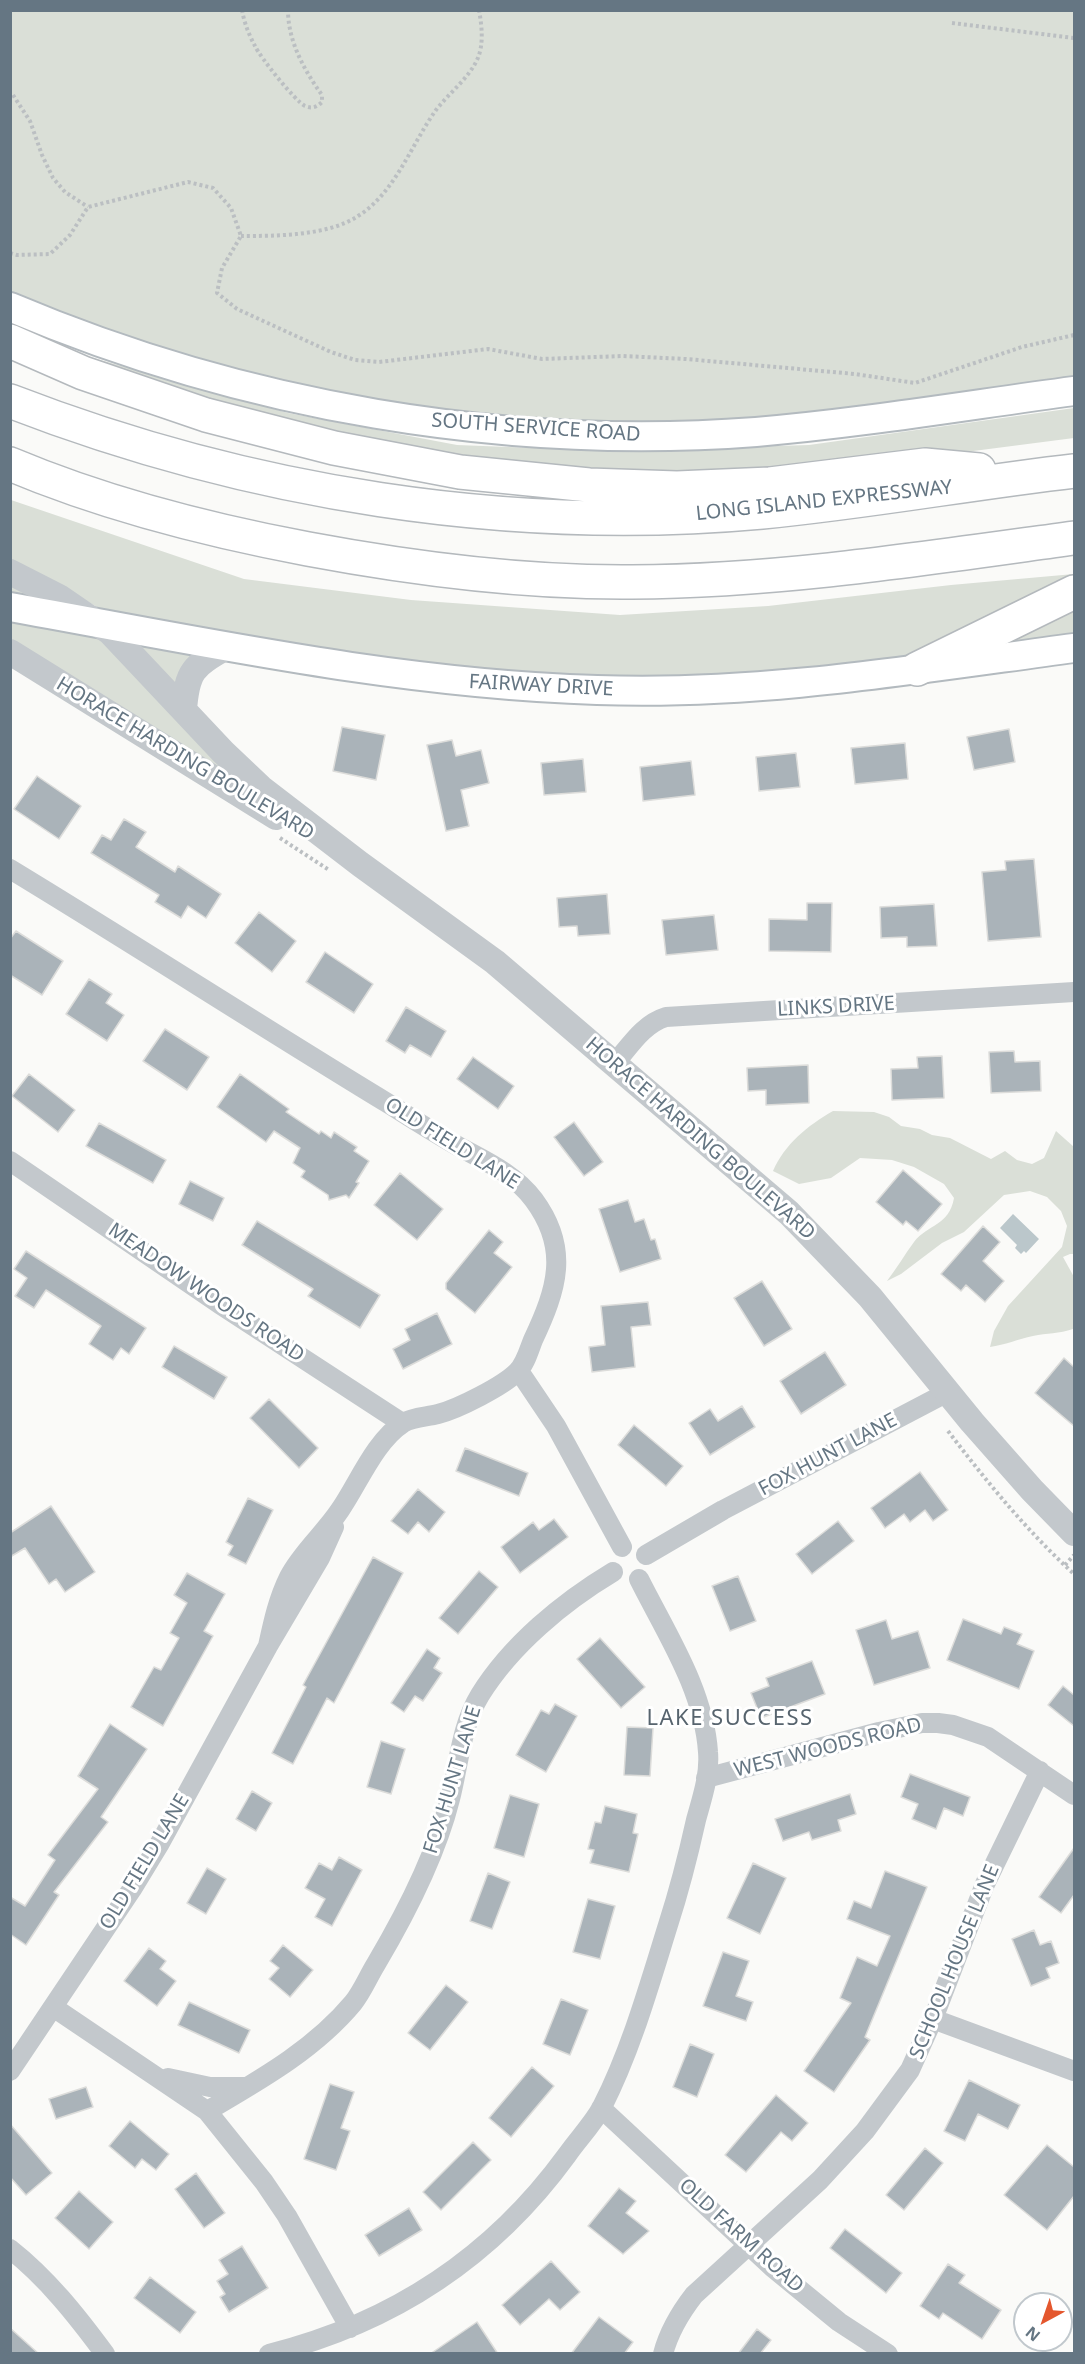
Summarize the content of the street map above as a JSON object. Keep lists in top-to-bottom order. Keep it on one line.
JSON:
{"streets":{"highway":["LONG ISLAND EXPRESSWAY"],"main road":["SOUTH SERVICE ROAD","FAIRWAY DRIVE"],"street":["HORACE HARDING BOULEVARD","LINKS DRIVE","OLD FIELD LANE","MEADOW WOODS ROAD","FOX HUNT LANE","WEST WOODS ROAD","SCHOOL HOUSE LANE","OLD FARM ROAD"]},"crossings":[["FAIRWAY DRIVE","HORACE HARDING BOULEVARD"],["HORACE HARDING BOULEVARD","LINKS DRIVE"],["HORACE HARDING BOULEVARD","FOX HUNT LANE"],["OLD FIELD LANE","MEADOW WOODS ROAD"],["WEST WOODS ROAD","SCHOOL HOUSE LANE"],["SCHOOL HOUSE LANE","OLD FARM ROAD"]],"districts":["LAKE SUCCESS"],"north":"bottom left"}
